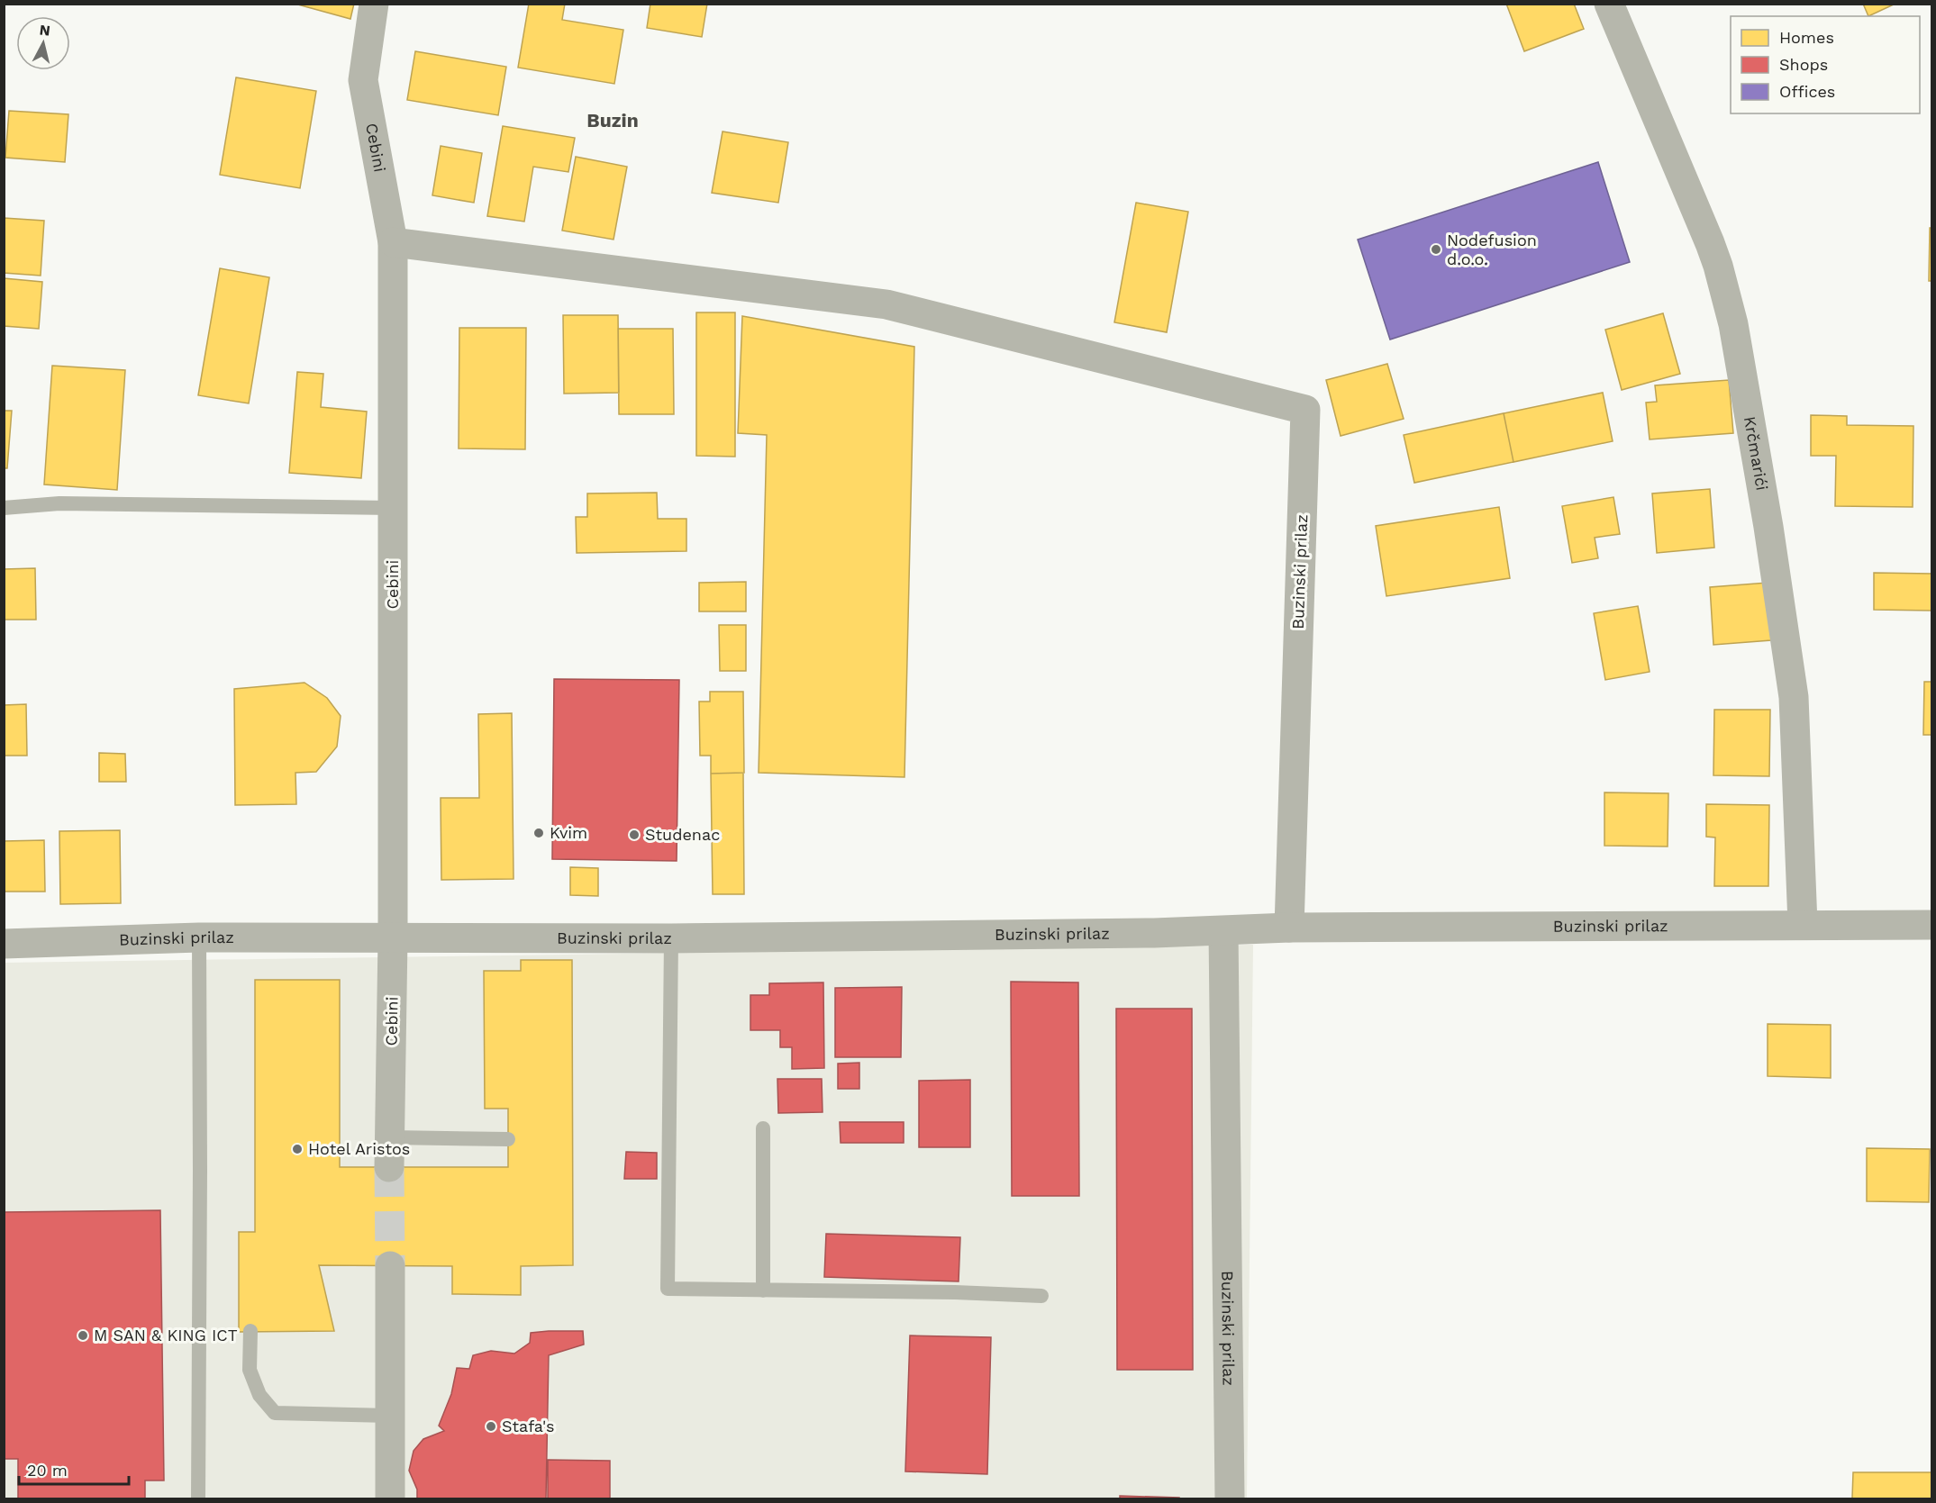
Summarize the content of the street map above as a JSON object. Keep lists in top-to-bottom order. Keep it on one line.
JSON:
{"streets":{"street":["Cebini","Krčmarići","Buzinski prilaz"]},"crossings":[["Cebini","Buzinski prilaz"],["Krčmarići","Buzinski prilaz"]],"districts":["Buzin"],"places":["Nodefusion d.o.o.","Kvim","Studenac","Hotel Aristos","M SAN & KING ICT","Stafa's"],"legend":["Homes","Shops","Offices"],"scale_bar":"20 m","north":"top"}
